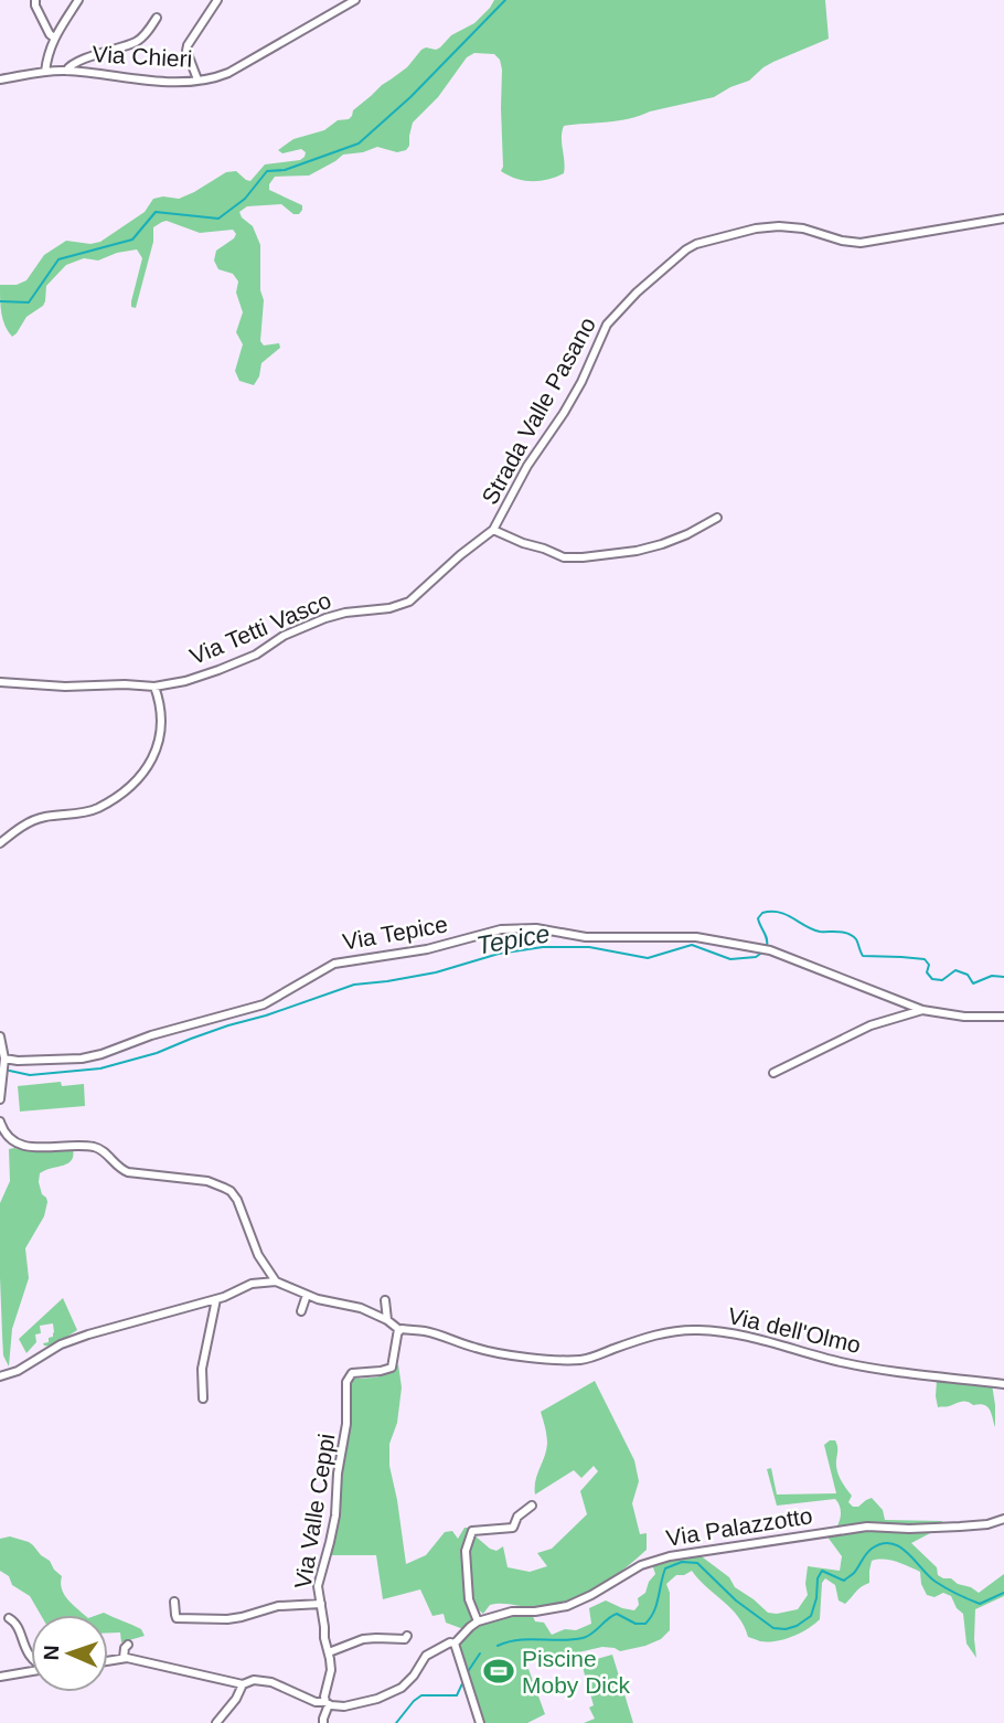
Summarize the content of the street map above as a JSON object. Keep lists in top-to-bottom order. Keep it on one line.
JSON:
{"streets":{"street":["Via Chieri","Strada Valle Pasano","Via Tetti Vasco","Via Tepice","Via dell'Olmo","Via Valle Ceppi","Via Palazzotto"]},"crossings":[["Strada Valle Pasano","Via Tetti Vasco"],["Via dell'Olmo","Via Valle Ceppi"],["Via Valle Ceppi","Via Palazzotto"]],"water":["Tepice"],"places":{"sports":["Piscine Moby Dick"]},"north":"left"}
